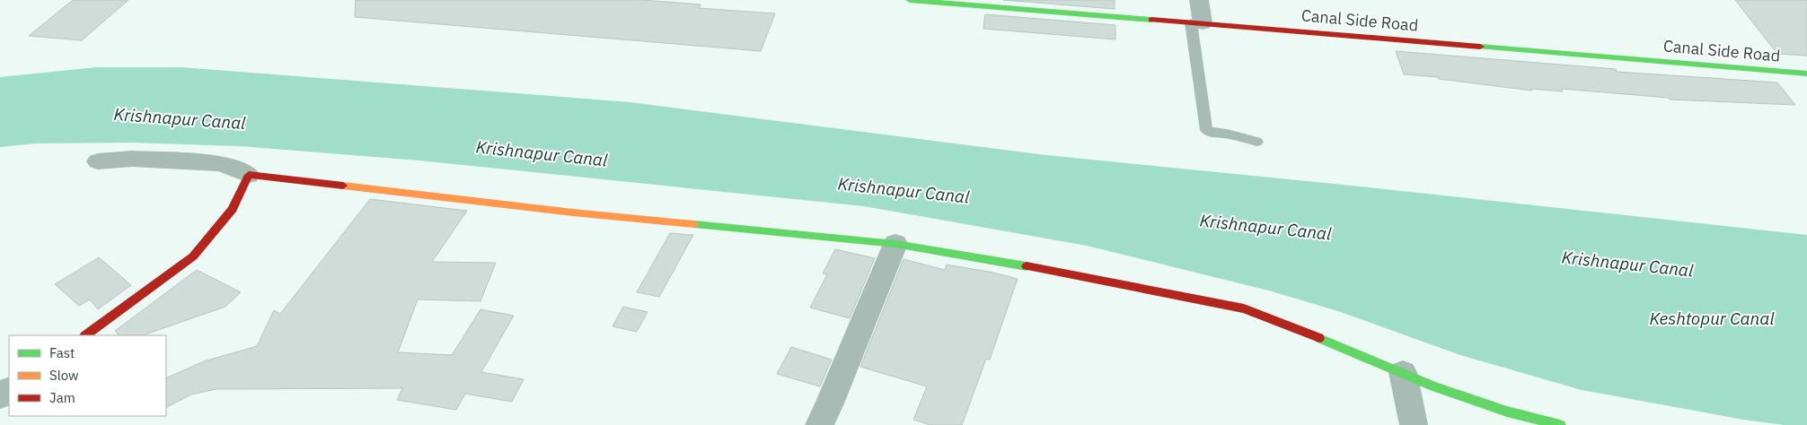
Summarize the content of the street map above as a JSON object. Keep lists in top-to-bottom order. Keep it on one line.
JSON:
{"streets":{"street":["Canal Side Road"]},"water":["Krishnapur Canal","Keshtopur Canal"],"legend":["Fast","Slow","Jam"]}
